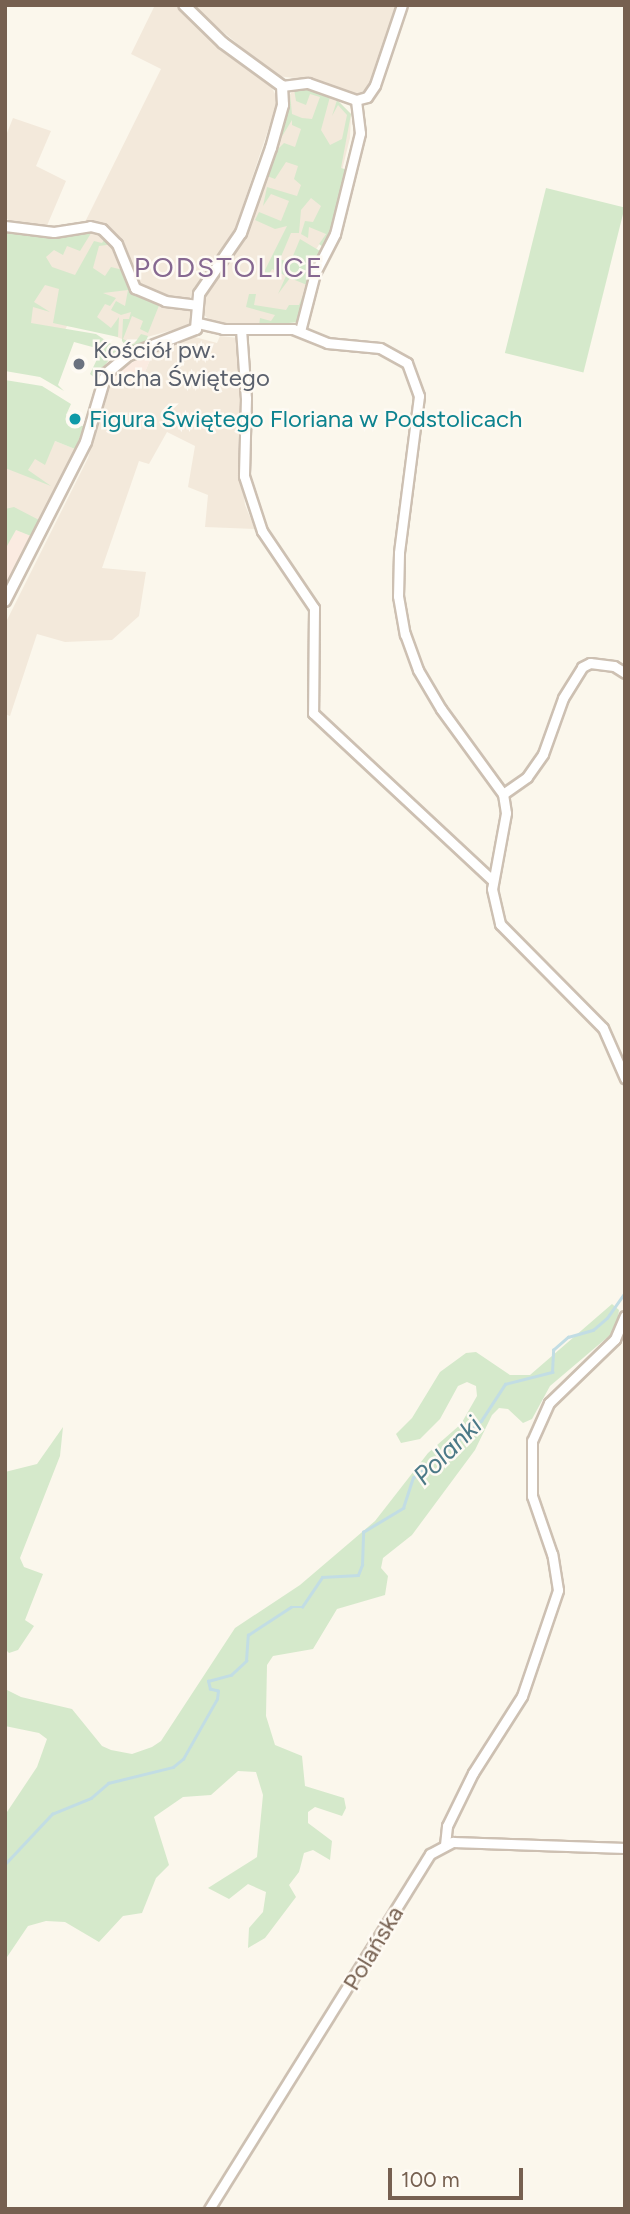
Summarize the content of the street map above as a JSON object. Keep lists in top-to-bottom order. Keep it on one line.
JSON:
{"streets":{"street":["Polańska"]},"districts":["PODSTOLICE"],"water":["Polanki"],"places":["Kościół pw. Ducha Świętego","Figura Świętego Floriana w Podstolicach"],"scale_bar":"100 m"}
